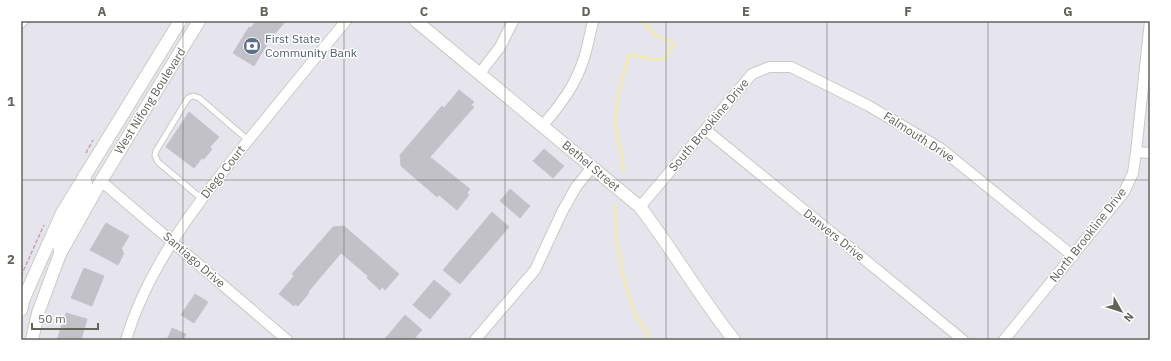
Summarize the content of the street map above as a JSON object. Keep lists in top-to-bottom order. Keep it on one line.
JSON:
{"streets":{"main road":["West Nifong Boulevard","Bethel Street"],"street":["South Brookline Drive","Falmouth Drive","Diego Court","Danvers Drive","North Brookline Drive","Santiago Drive"]},"crossings":[["West Nifong Boulevard","Santiago Drive"],["South Brookline Drive","Falmouth Drive"],["South Brookline Drive","Bethel Street"],["South Brookline Drive","Danvers Drive"],["Falmouth Drive","North Brookline Drive"],["Diego Court","Santiago Drive"]],"places":{"bank":["First State Community Bank"]},"scale_bar":"50 m","north":"bottom right","grid":{"columns":["A","B","C","D","E","F","G"],"rows":["1","2"]}}
